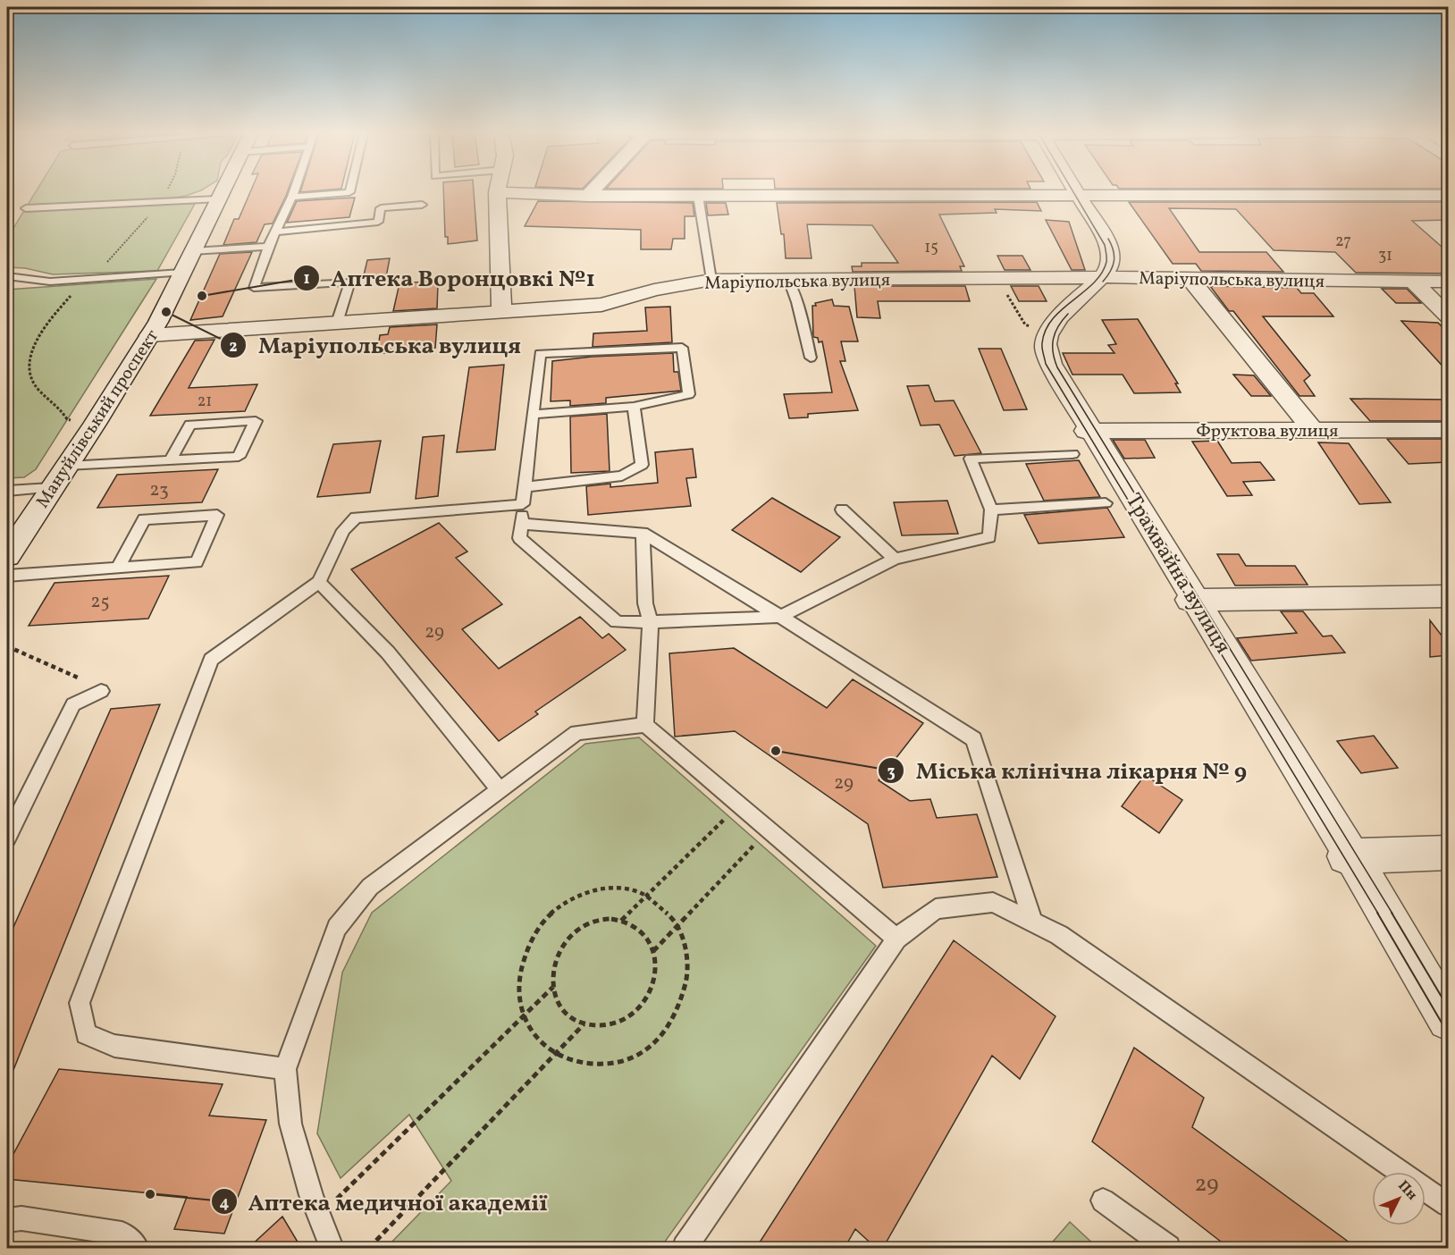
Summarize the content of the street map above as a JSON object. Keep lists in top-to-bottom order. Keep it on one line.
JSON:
{"streets":{"street":["Маріупольська вулиця","Мануйлівський проспект","Фруктова вулиця","Трамвайна вулиця"]},"crossings":[["Маріупольська вулиця","Мануйлівський проспект"],["Фруктова вулиця","Трамвайна вулиця"]],"places":["Аптека Воронцовкі №1","Маріупольська вулиця","Міська клінічна лікарня № 9","Аптека медичної академії"],"house_numbers":["27","15","31","21","23","25","29","29","29"],"north":"top right"}
